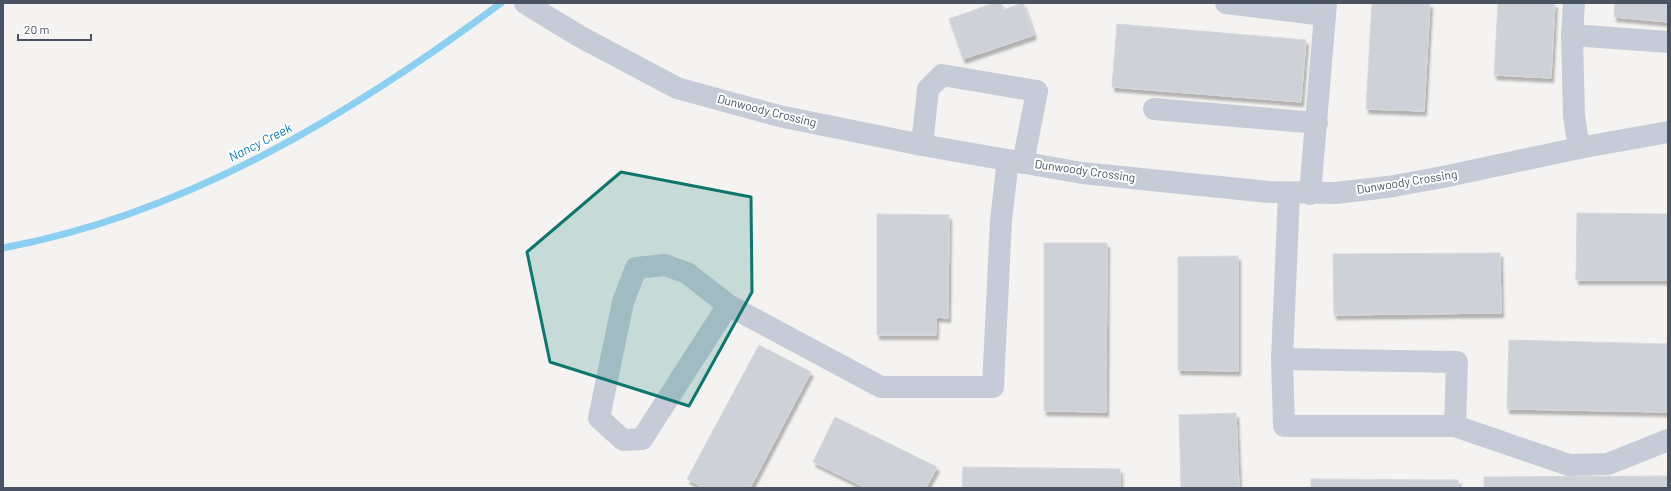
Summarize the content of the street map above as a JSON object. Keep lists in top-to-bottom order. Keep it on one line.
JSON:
{"streets":{"street":["Dunwoody Crossing"]},"water":["Nancy Creek"],"scale_bar":"20 m"}
